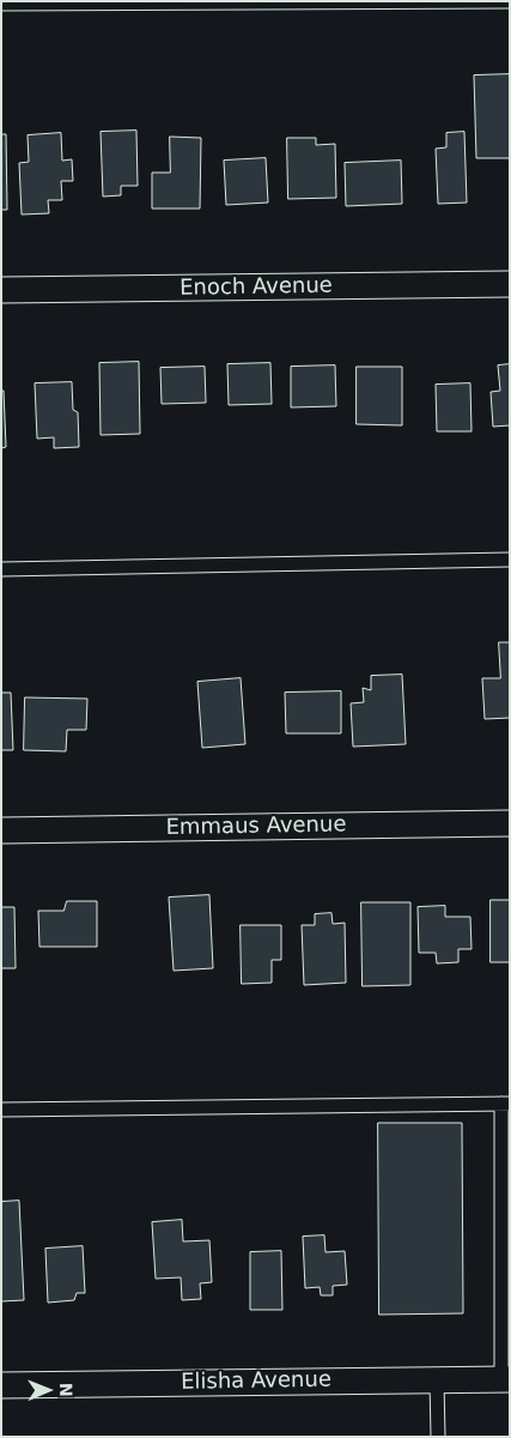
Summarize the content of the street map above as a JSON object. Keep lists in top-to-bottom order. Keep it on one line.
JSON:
{"streets":{"street":["Enoch Avenue","Emmaus Avenue","Elisha Avenue"]},"north":"right"}
